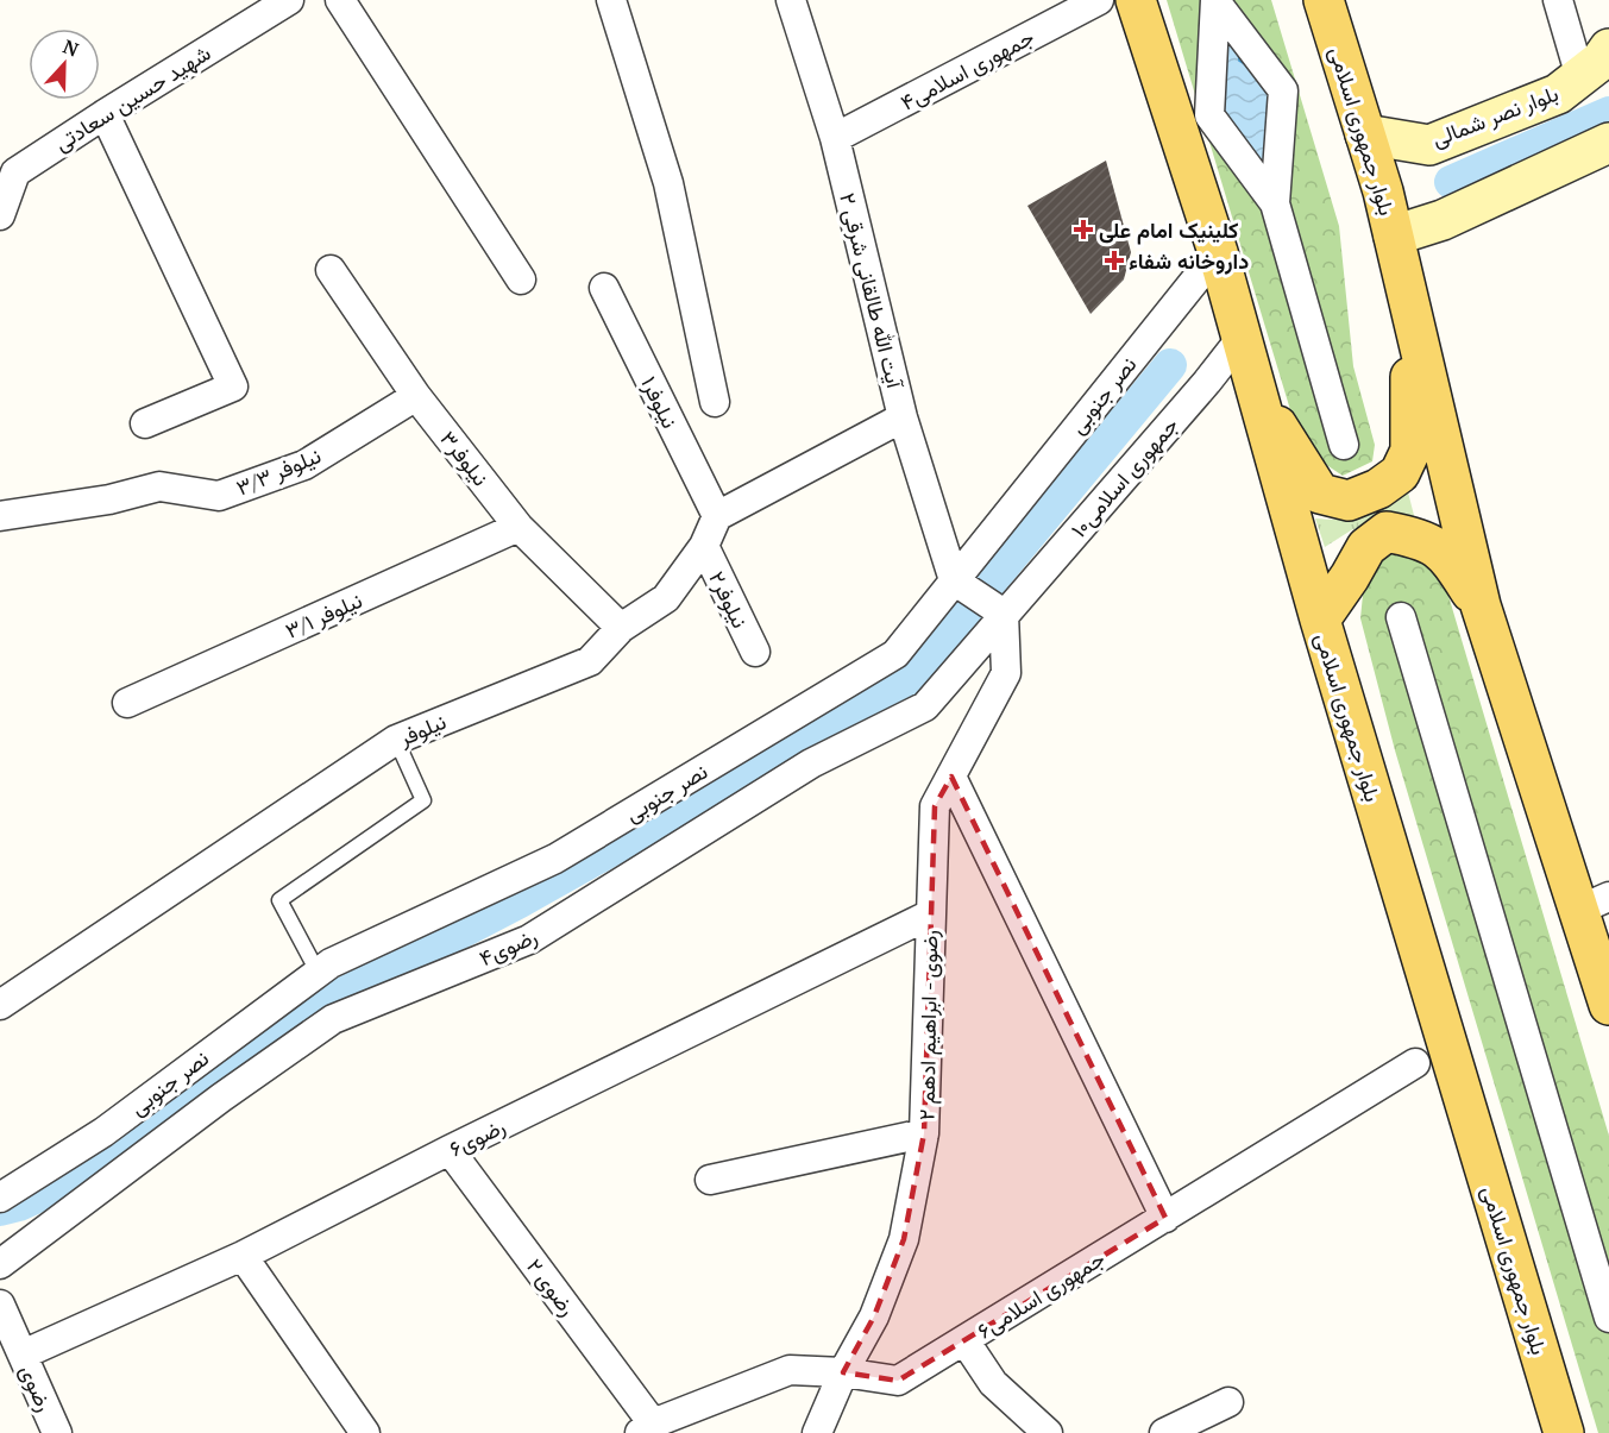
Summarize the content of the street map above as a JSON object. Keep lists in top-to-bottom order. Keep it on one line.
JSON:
{"streets":{"main road":["بلوار جمهوری اسلامی"],"street":["جمهوری اسلامی۴","شهید حسین سعادتی","بلوار نصر شمالی","آیت الله طالقانی شرقی ۲","نصر جنوبی","نیلوفر۱","نیلوفر۳","نیلوفر ۳/۳","جمهوری اسلامی۱۰","نیلوفر۲","نیلوفر ۳/۱","نیلوفر","رضوی۴","رضوی - ابراهیم ادهم ۲","رضوی۶","رضوی ۲","جمهوری اسلامی۶","رضوی"]},"crossings":[["جمهوری اسلامی۴","آیت الله طالقانی شرقی ۲"],["بلوار نصر شمالی","بلوار جمهوری اسلامی"],["بلوار جمهوری اسلامی","نصر جنوبی"],["بلوار جمهوری اسلامی","جمهوری اسلامی۱۰"],["آیت الله طالقانی شرقی ۲","نصر جنوبی"],["نیلوفر۱","نیلوفر"],["نیلوفر۳","نیلوفر ۳/۳"],["نیلوفر۳","نیلوفر ۳/۱"],["نیلوفر۳","نیلوفر"],["جمهوری اسلامی۱۰","رضوی۴"],["جمهوری اسلامی۱۰","رضوی - ابراهیم ادهم ۲"],["نیلوفر۲","نیلوفر"],["رضوی۴","رضوی - ابراهیم ادهم ۲"],["رضوی - ابراهیم ادهم ۲","رضوی۶"],["رضوی - ابراهیم ادهم ۲","جمهوری اسلامی۶"],["رضوی۶","رضوی ۲"],["رضوی۶","رضوی"],["رضوی ۲","جمهوری اسلامی۶"]],"places":{"health":["کلینیک امام علی","داروخانه شفاء"]},"north":"top"}
